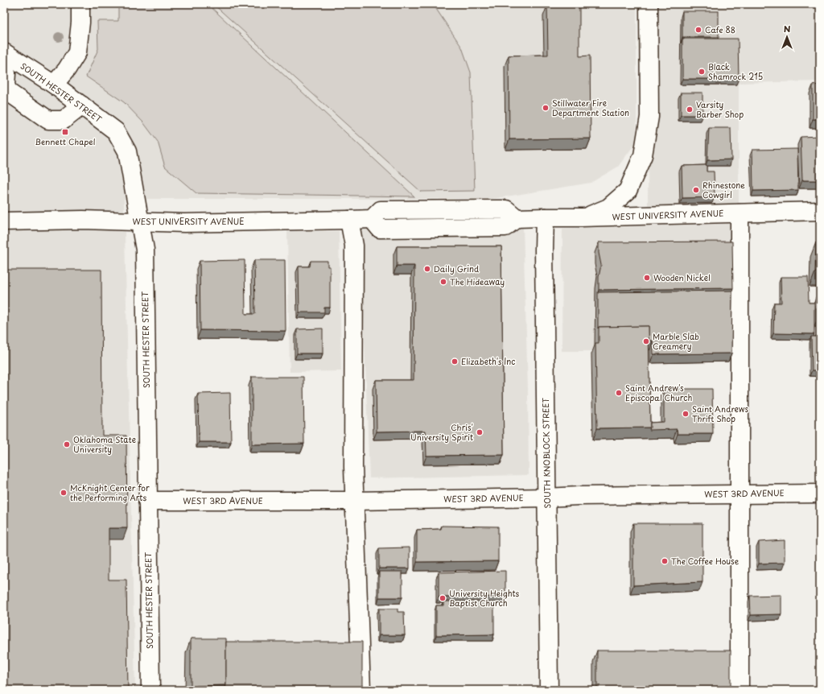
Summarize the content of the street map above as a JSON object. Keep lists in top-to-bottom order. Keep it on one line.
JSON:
{"streets":{"street":["SOUTH HESTER STREET","WEST UNIVERSITY AVENUE","SOUTH KNOBLOCK STREET","WEST 3RD AVENUE"]},"crossings":[["SOUTH HESTER STREET","WEST UNIVERSITY AVENUE"],["SOUTH HESTER STREET","WEST 3RD AVENUE"],["WEST UNIVERSITY AVENUE","SOUTH KNOBLOCK STREET"],["SOUTH KNOBLOCK STREET","WEST 3RD AVENUE"]],"places":{"other":["Cafe 88","Black Shamrock 215","Stillwater Fire Department Station","Varsity Barber Shop","Rhinestone Cowgirl","Daily Grind","Wooden Nickel","The Hideaway","Marble Slab Creamery","Elizabeth's Inc","Saint Andrew's Episcopal Church","Saint Andrews Thrift Shop","Chris' University Spirit","Oklahoma State University","McKnight Center for the Performing Arts","The Coffee House","University Heights Baptist Church"],"transit":["Bennett Chapel"]},"north":"top"}
